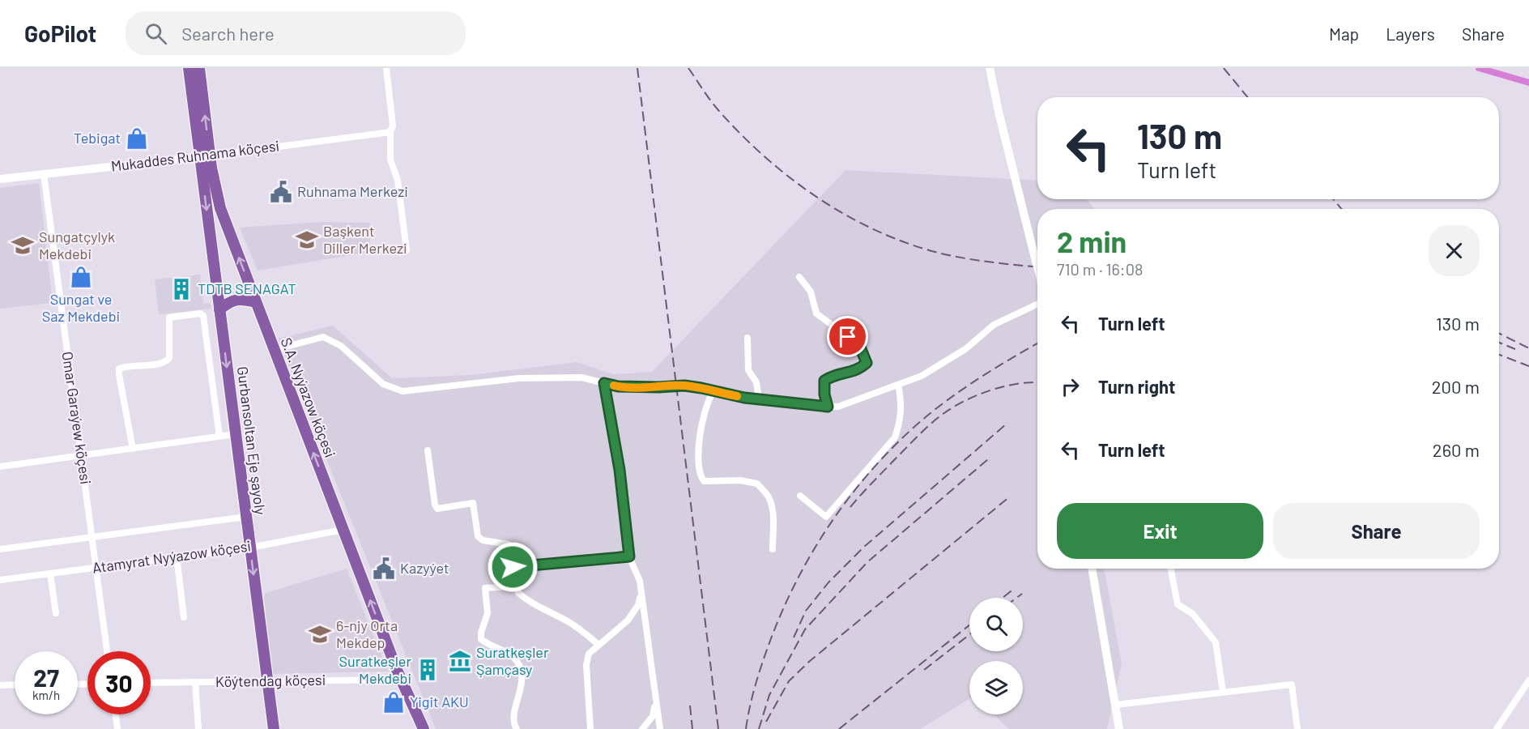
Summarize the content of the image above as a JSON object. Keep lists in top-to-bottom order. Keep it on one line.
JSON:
{"streets":{"main road":["S.A. Nyýazow köçesi","Gurbansoltan Eje şayoly"],"street":["Mukaddes Ruhnama köçesi","Omar Garaýew köçesi","Atamyrat Nyýazow köçesi","Köýtendag köçesi"]},"crossings":[["Mukaddes Ruhnama köçesi","S.A. Nyýazow köçesi"],["Mukaddes Ruhnama köçesi","Omar Garaýew köçesi"],["Mukaddes Ruhnama köçesi","Gurbansoltan Eje şayoly"],["S.A. Nyýazow köçesi","Gurbansoltan Eje şayoly"],["S.A. Nyýazow köçesi","Atamyrat Nyýazow köçesi"],["S.A. Nyýazow köçesi","Köýtendag köçesi"],["Omar Garaýew köçesi","Atamyrat Nyýazow köçesi"],["Gurbansoltan Eje şayoly","Atamyrat Nyýazow köçesi"],["Gurbansoltan Eje şayoly","Köýtendag köçesi"]],"one_way":["S.A. Nyýazow köçesi","Gurbansoltan Eje şayoly"],"places":{"shop":["Tebigat","Sungat ve Saz Mekdebi","Yigit AKU"],"public building":["Ruhnama Merkezi","Kazyýet"],"school or university":["Başkent Diller Merkezi","Sungatçylyk Mekdebi","6-njy Orta Mekdep"],"building":["TDTB SENAGAT","Suratkeşler Mekdebi"],"museum":["Suratkeşler Şamçasy"]},"page":{"header":"GoPilot","search":"Search here","nav":["Map","Layers","Share"],"turn":["130 m","Turn left"],"heading":["2 min","710 m · 16:08"],"list":[{"name":"Turn left","value":"130 m"},{"name":"Turn right","value":"200 m"},{"name":"Turn left","value":"260 m"}],"buttons":["Exit","Share"],"speed":"27 km/h","limit":"30"}}
